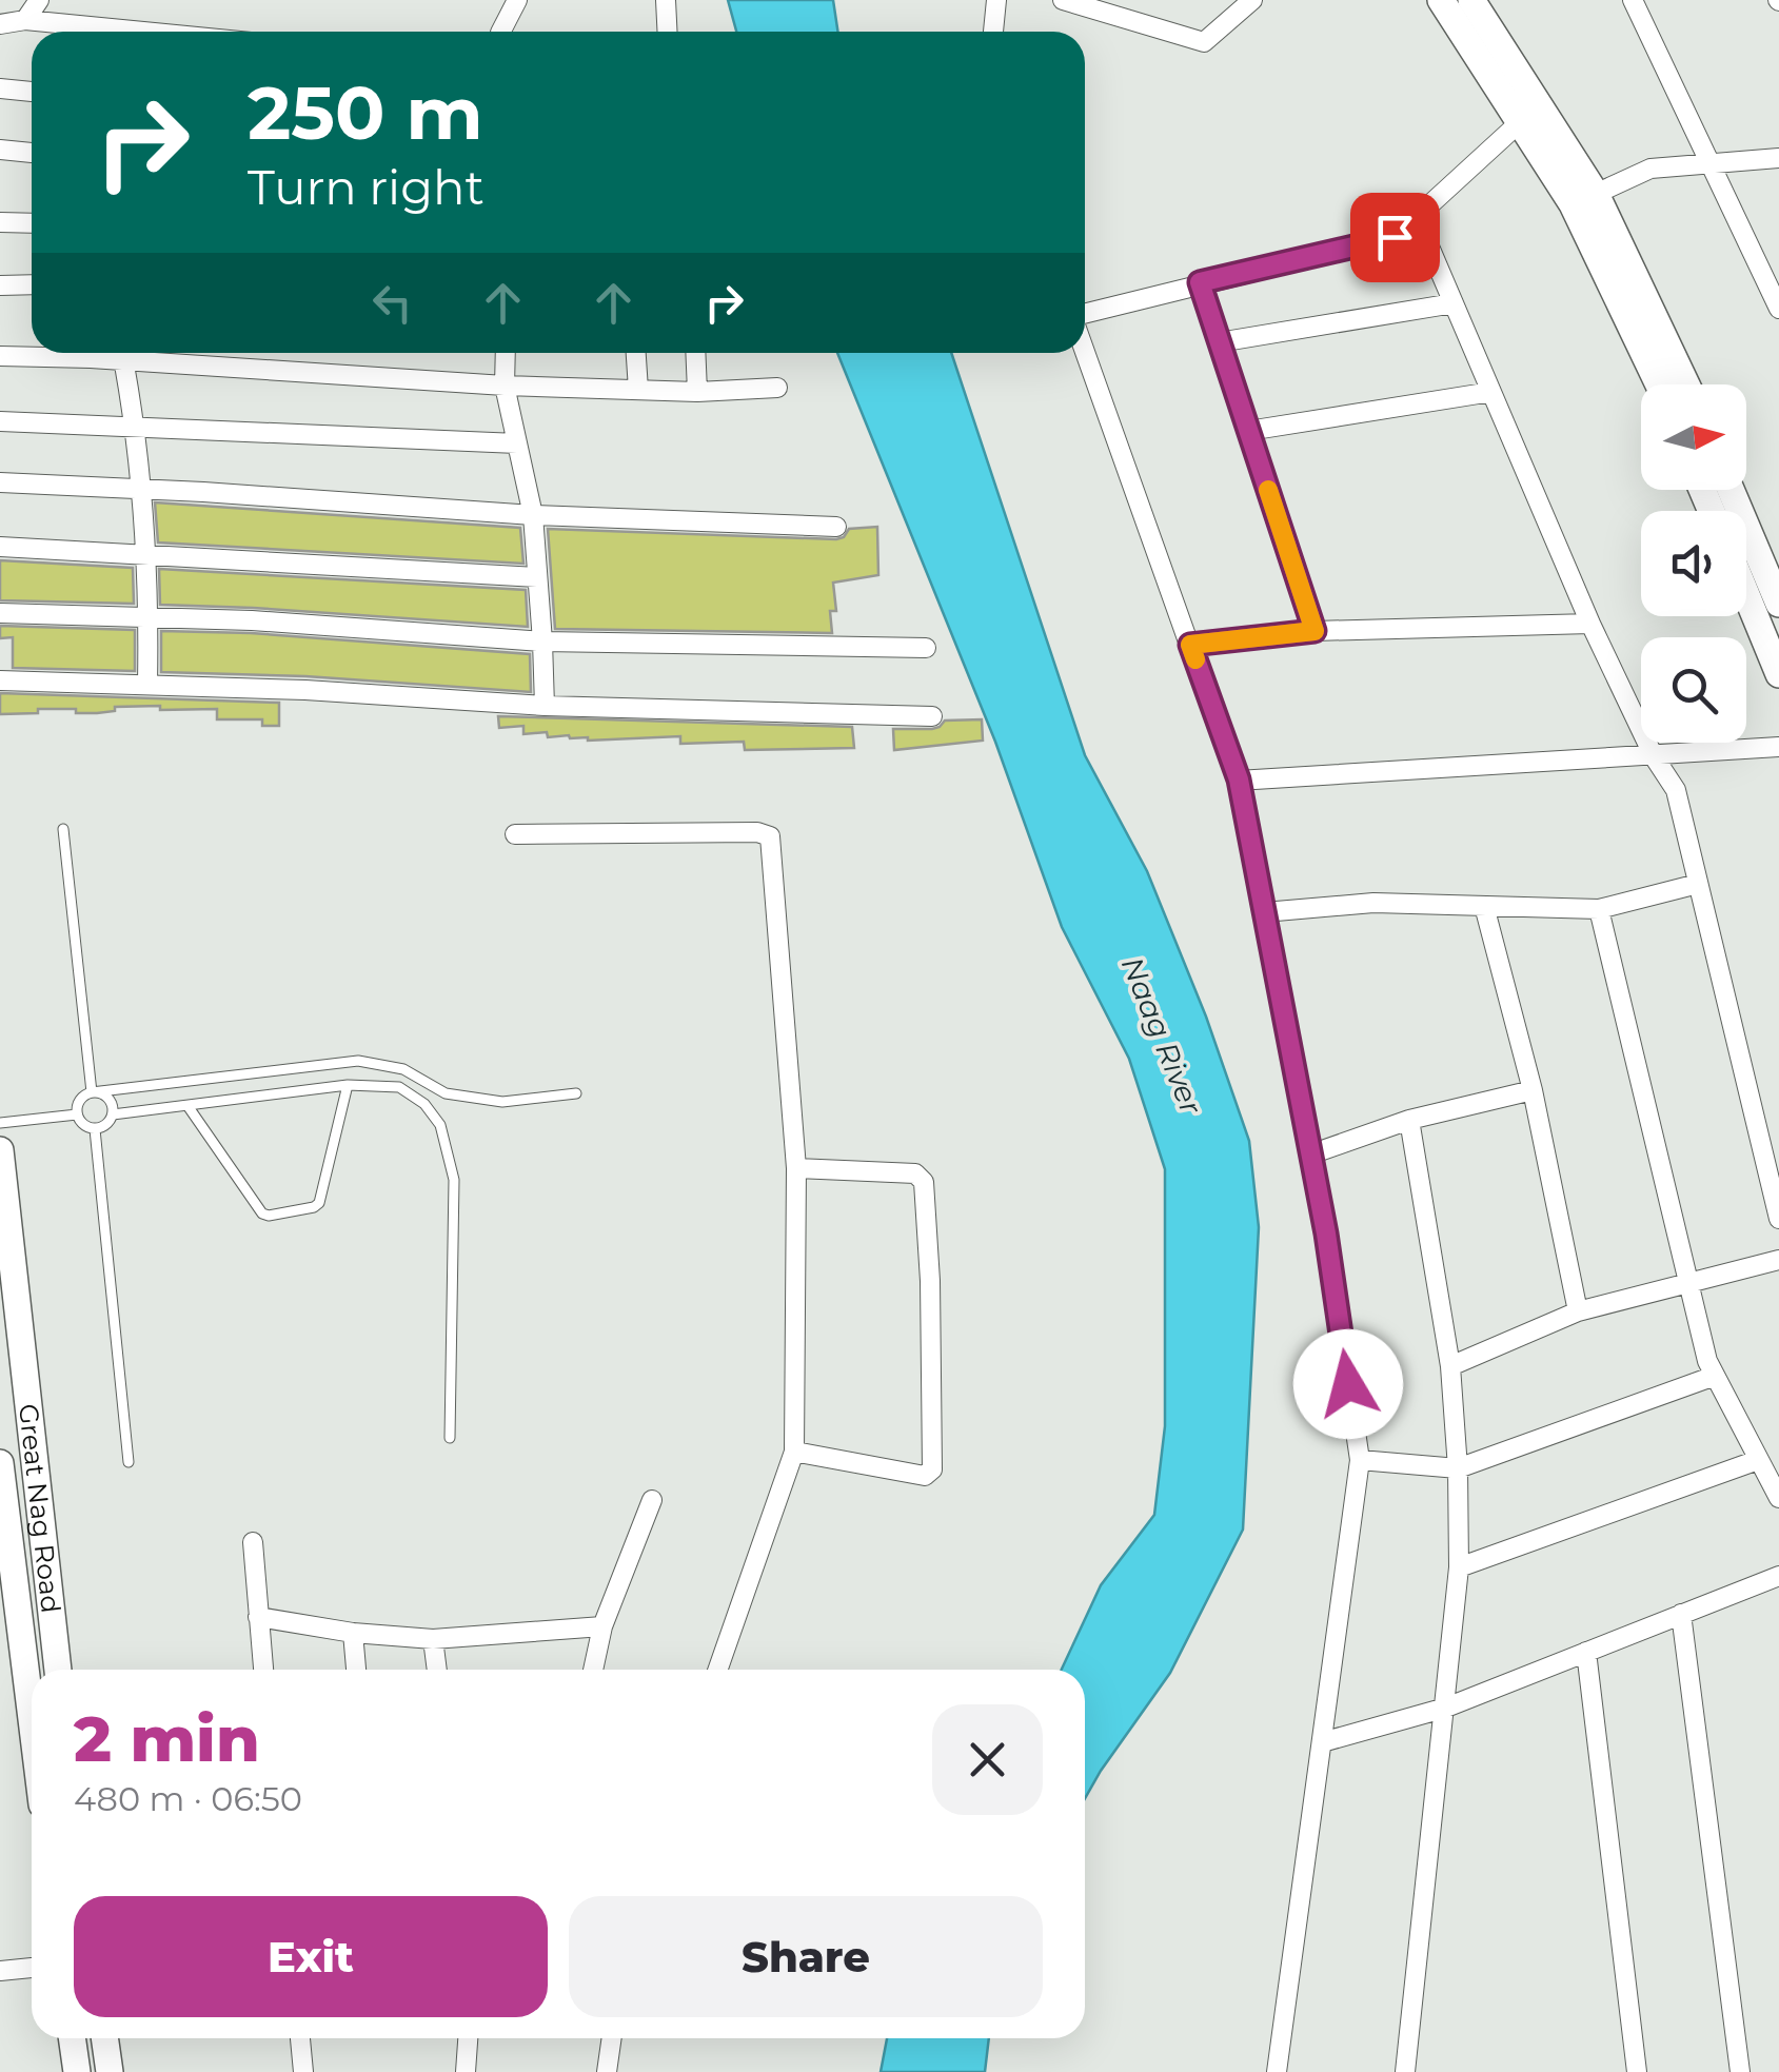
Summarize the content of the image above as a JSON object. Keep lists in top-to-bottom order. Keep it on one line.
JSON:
{"streets":{"main road":["Great Nag Road"]},"water":["Naag River"],"north":"right","page":{"turn":["250 m","Turn right"],"heading":["2 min","480 m · 06:50"],"buttons":["Exit","Share"]}}
